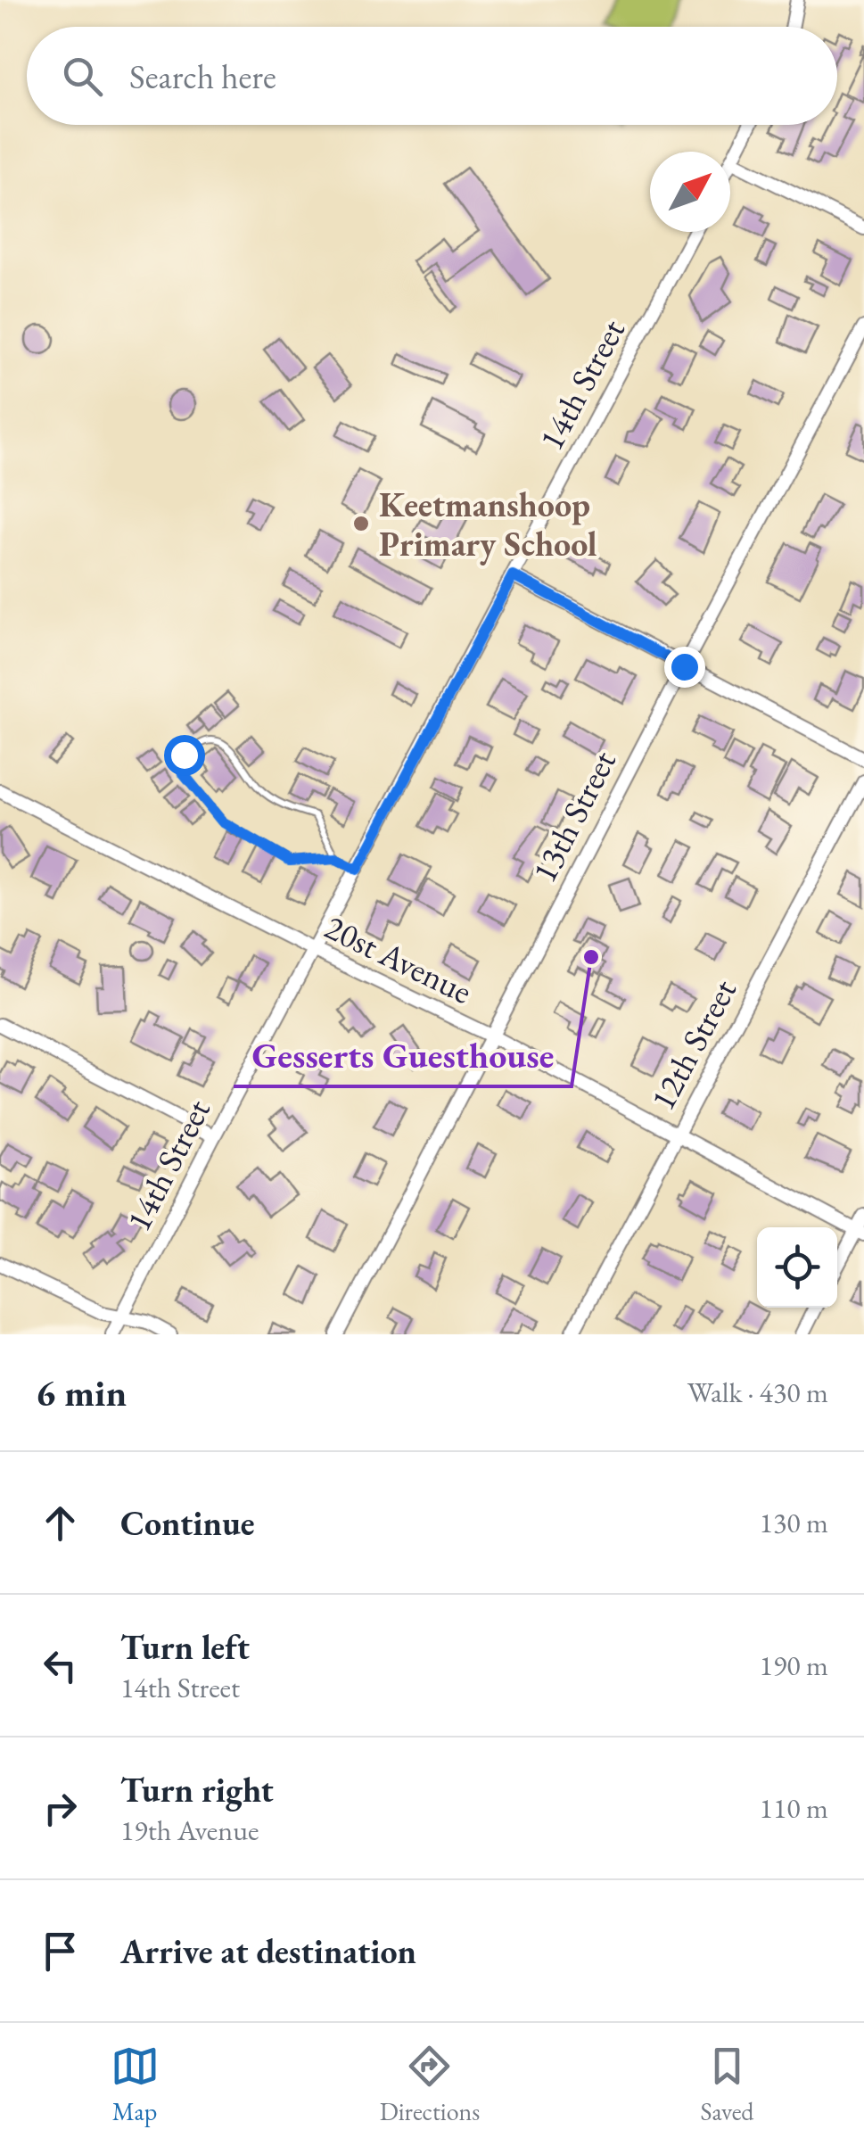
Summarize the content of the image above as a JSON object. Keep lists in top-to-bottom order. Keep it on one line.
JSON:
{"streets":{"street":["14th Street","13th Street","20st Avenue","12th Street"]},"crossings":[["14th Street","20st Avenue"],["13th Street","20st Avenue"],["20st Avenue","12th Street"]],"places":["Keetmanshoop Primary School","Gesserts Guesthouse"],"north":"top right","page":{"search":"Search here","heading":["6 min","Walk · 430 m"],"list":[["Continue","130 m"],["Turn left","14th Street","190 m"],["Turn right","19th Avenue","110 m"],"Arrive at destination"],"nav":["Map","Directions","Saved"]}}
